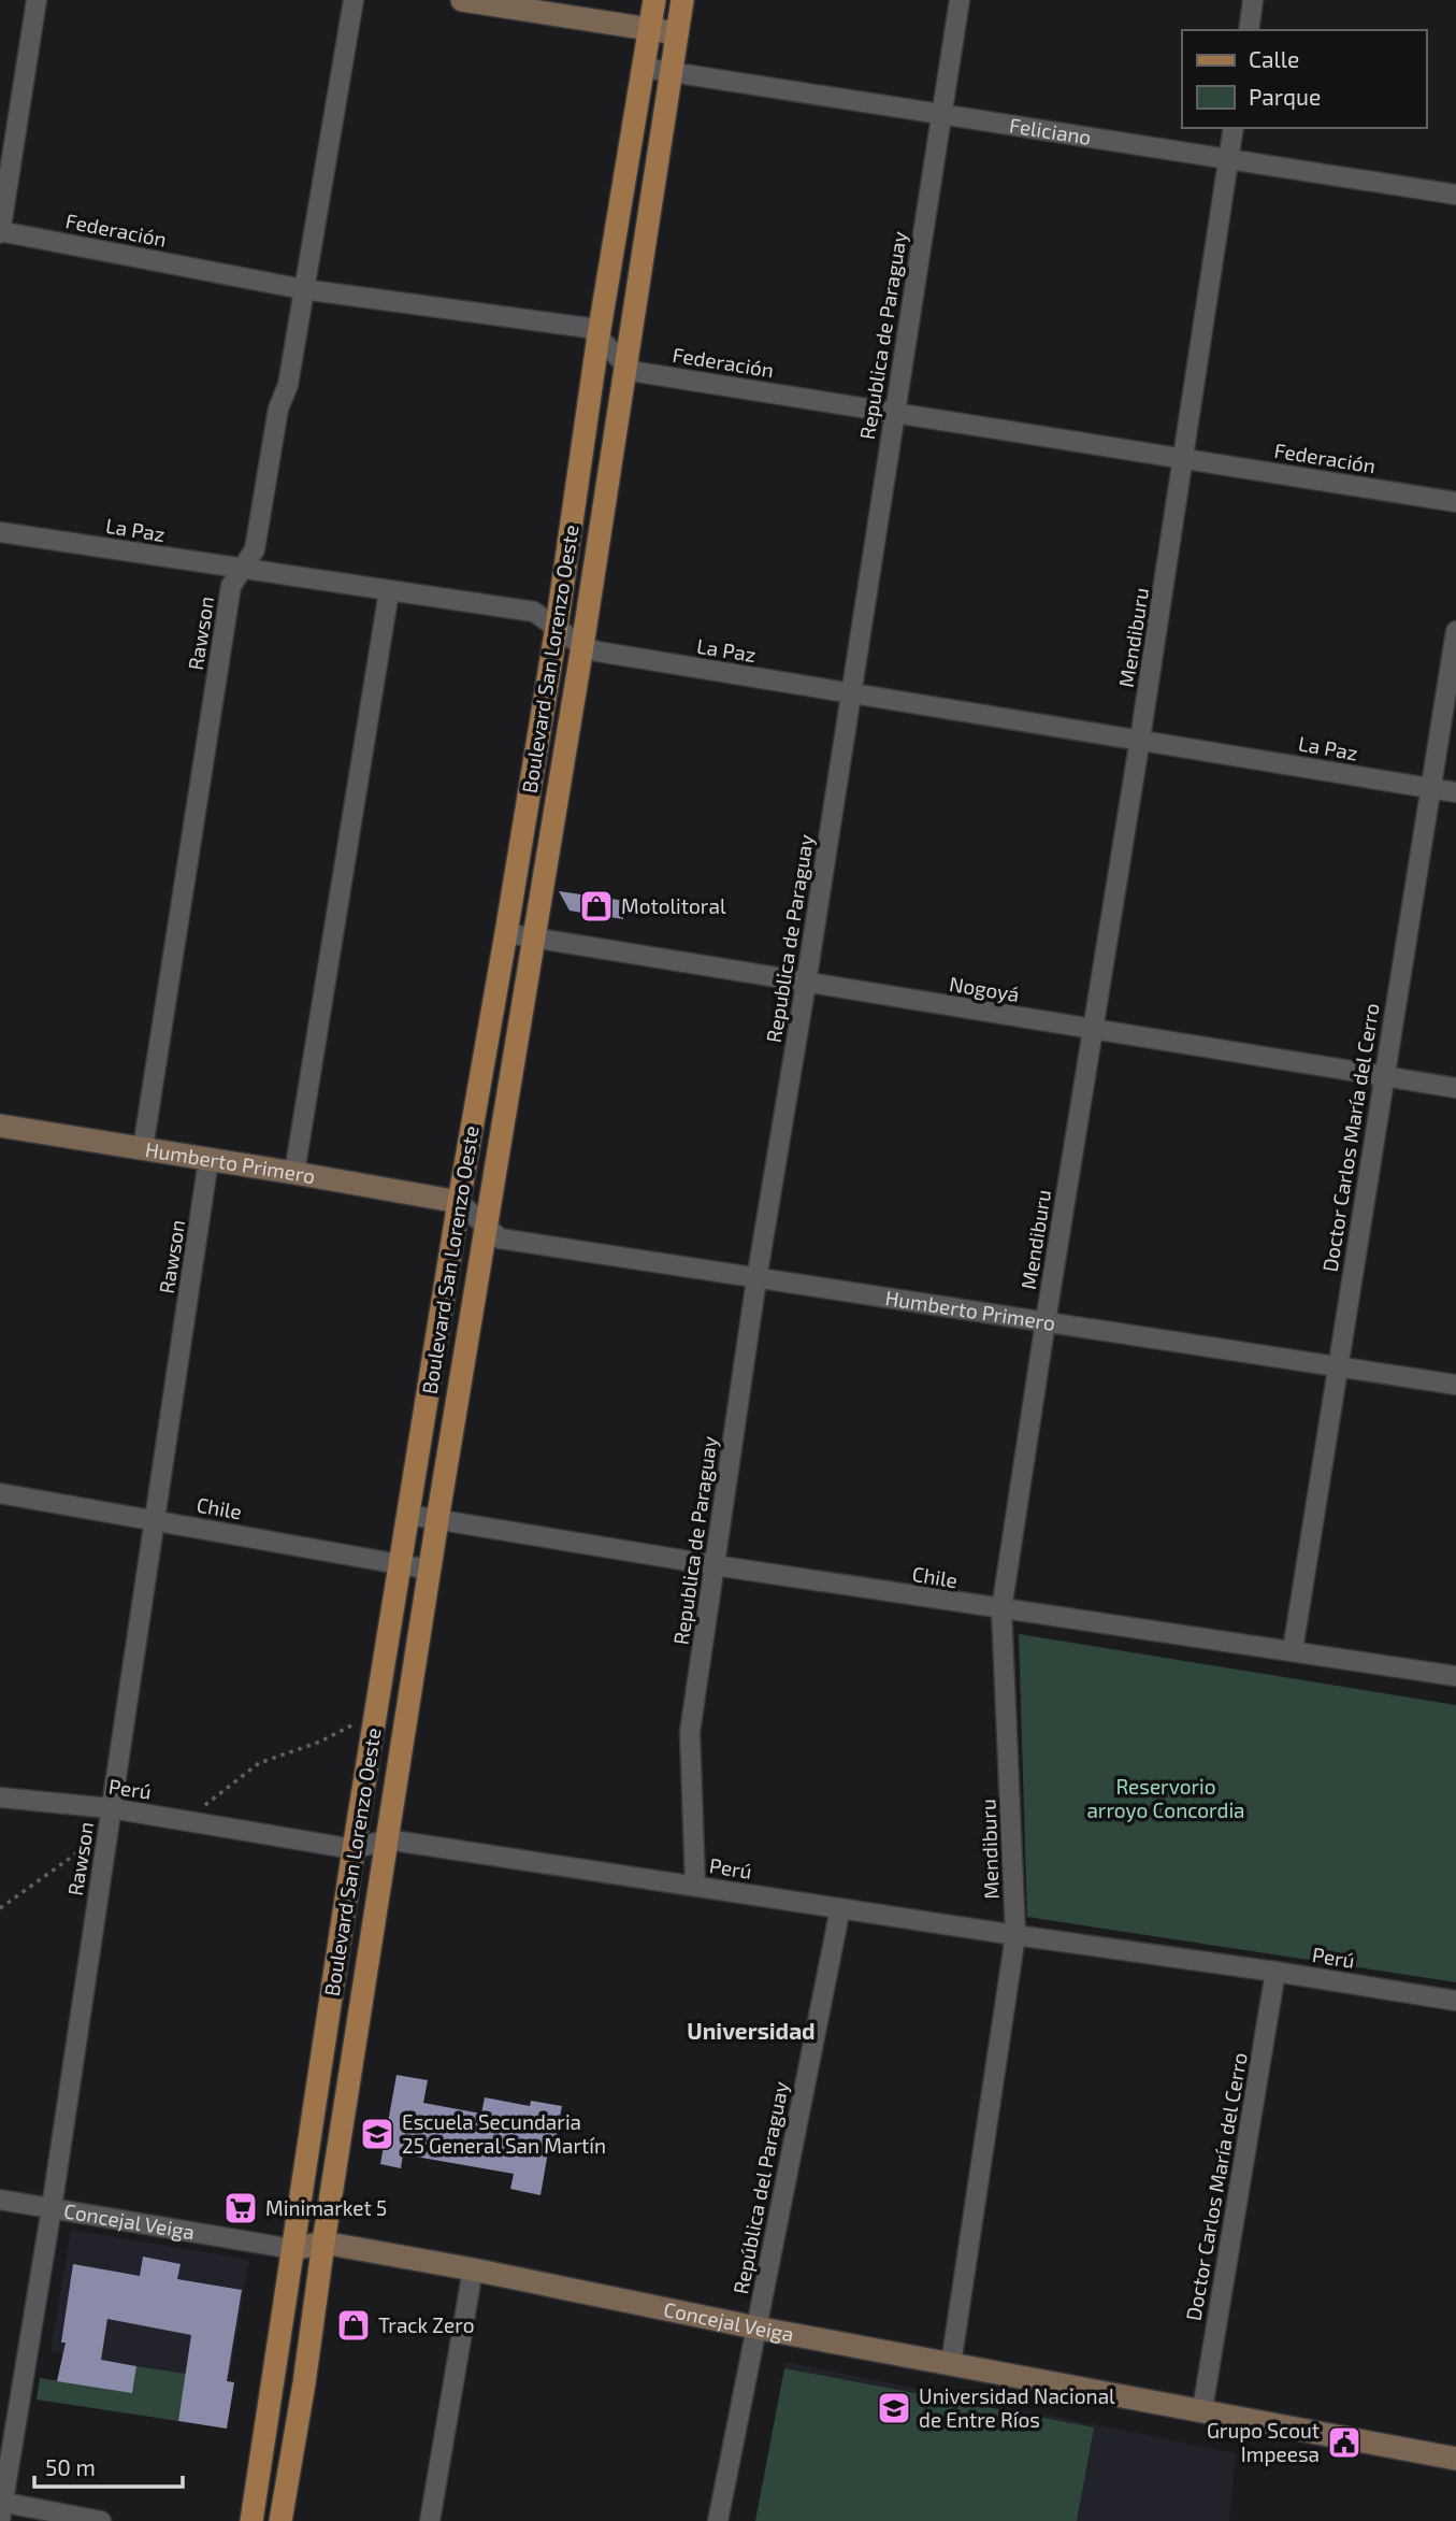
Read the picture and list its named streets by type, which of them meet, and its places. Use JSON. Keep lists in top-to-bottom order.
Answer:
{
  "streets": {
    "main road": ["Boulevard San Lorenzo Oeste"],
    "street": [
      "Feliciano",
      "Federación",
      "Republica de Paraguay",
      "La Paz",
      "Rawson",
      "Mendiburu",
      "Nogoyá",
      "Doctor Carlos María del Cerro",
      "Humberto Primero",
      "Chile",
      "Perú",
      "República del Paraguay",
      "Concejal Veiga"
    ]
  },
  "crossings": [
    ["Feliciano", "Republica de Paraguay"],
    ["Feliciano", "Mendiburu"],
    ["Feliciano", "Boulevard San Lorenzo Oeste"],
    ["Federación", "Republica de Paraguay"],
    ["Federación", "Rawson"],
    ["Federación", "Mendiburu"],
    ["Federación", "Boulevard San Lorenzo Oeste"],
    ["Republica de Paraguay", "La Paz"],
    ["Republica de Paraguay", "Nogoyá"],
    ["Republica de Paraguay", "Humberto Primero"],
    ["Republica de Paraguay", "Chile"],
    ["Republica de Paraguay", "Perú"],
    ["La Paz", "Rawson"],
    ["La Paz", "Mendiburu"],
    ["La Paz", "Boulevard San Lorenzo Oeste"],
    ["La Paz", "Doctor Carlos María del Cerro"],
    ["Rawson", "Humberto Primero"],
    ["Rawson", "Chile"],
    ["Rawson", "Perú"],
    ["Rawson", "Concejal Veiga"],
    ["Mendiburu", "Nogoyá"],
    ["Mendiburu", "Humberto Primero"],
    ["Mendiburu", "Chile"],
    ["Mendiburu", "Perú"],
    ["Mendiburu", "Concejal Veiga"],
    ["Boulevard San Lorenzo Oeste", "Nogoyá"],
    ["Boulevard San Lorenzo Oeste", "Humberto Primero"],
    ["Boulevard San Lorenzo Oeste", "Chile"],
    ["Boulevard San Lorenzo Oeste", "Perú"],
    ["Boulevard San Lorenzo Oeste", "Concejal Veiga"],
    ["Nogoyá", "Doctor Carlos María del Cerro"],
    ["Doctor Carlos María del Cerro", "Humberto Primero"],
    ["Doctor Carlos María del Cerro", "Chile"],
    ["Doctor Carlos María del Cerro", "Perú"],
    ["Doctor Carlos María del Cerro", "Concejal Veiga"],
    ["Perú", "República del Paraguay"],
    ["República del Paraguay", "Concejal Veiga"]
  ],
  "districts": ["Universidad"],
  "parks": ["Reservorio arroyo Concordia"],
  "places": {
    "shop": ["Motolitoral", "Track Zero"],
    "school or university": ["Escuela Secundaria 25 General San Martín", "Universidad Nacional de Entre Ríos"],
    "supermarket": ["Minimarket 5"],
    "public building": ["Grupo Scout Impeesa"]
  },
  "legend": ["Calle", "Parque"],
  "scale_bar": "50 m"
}
